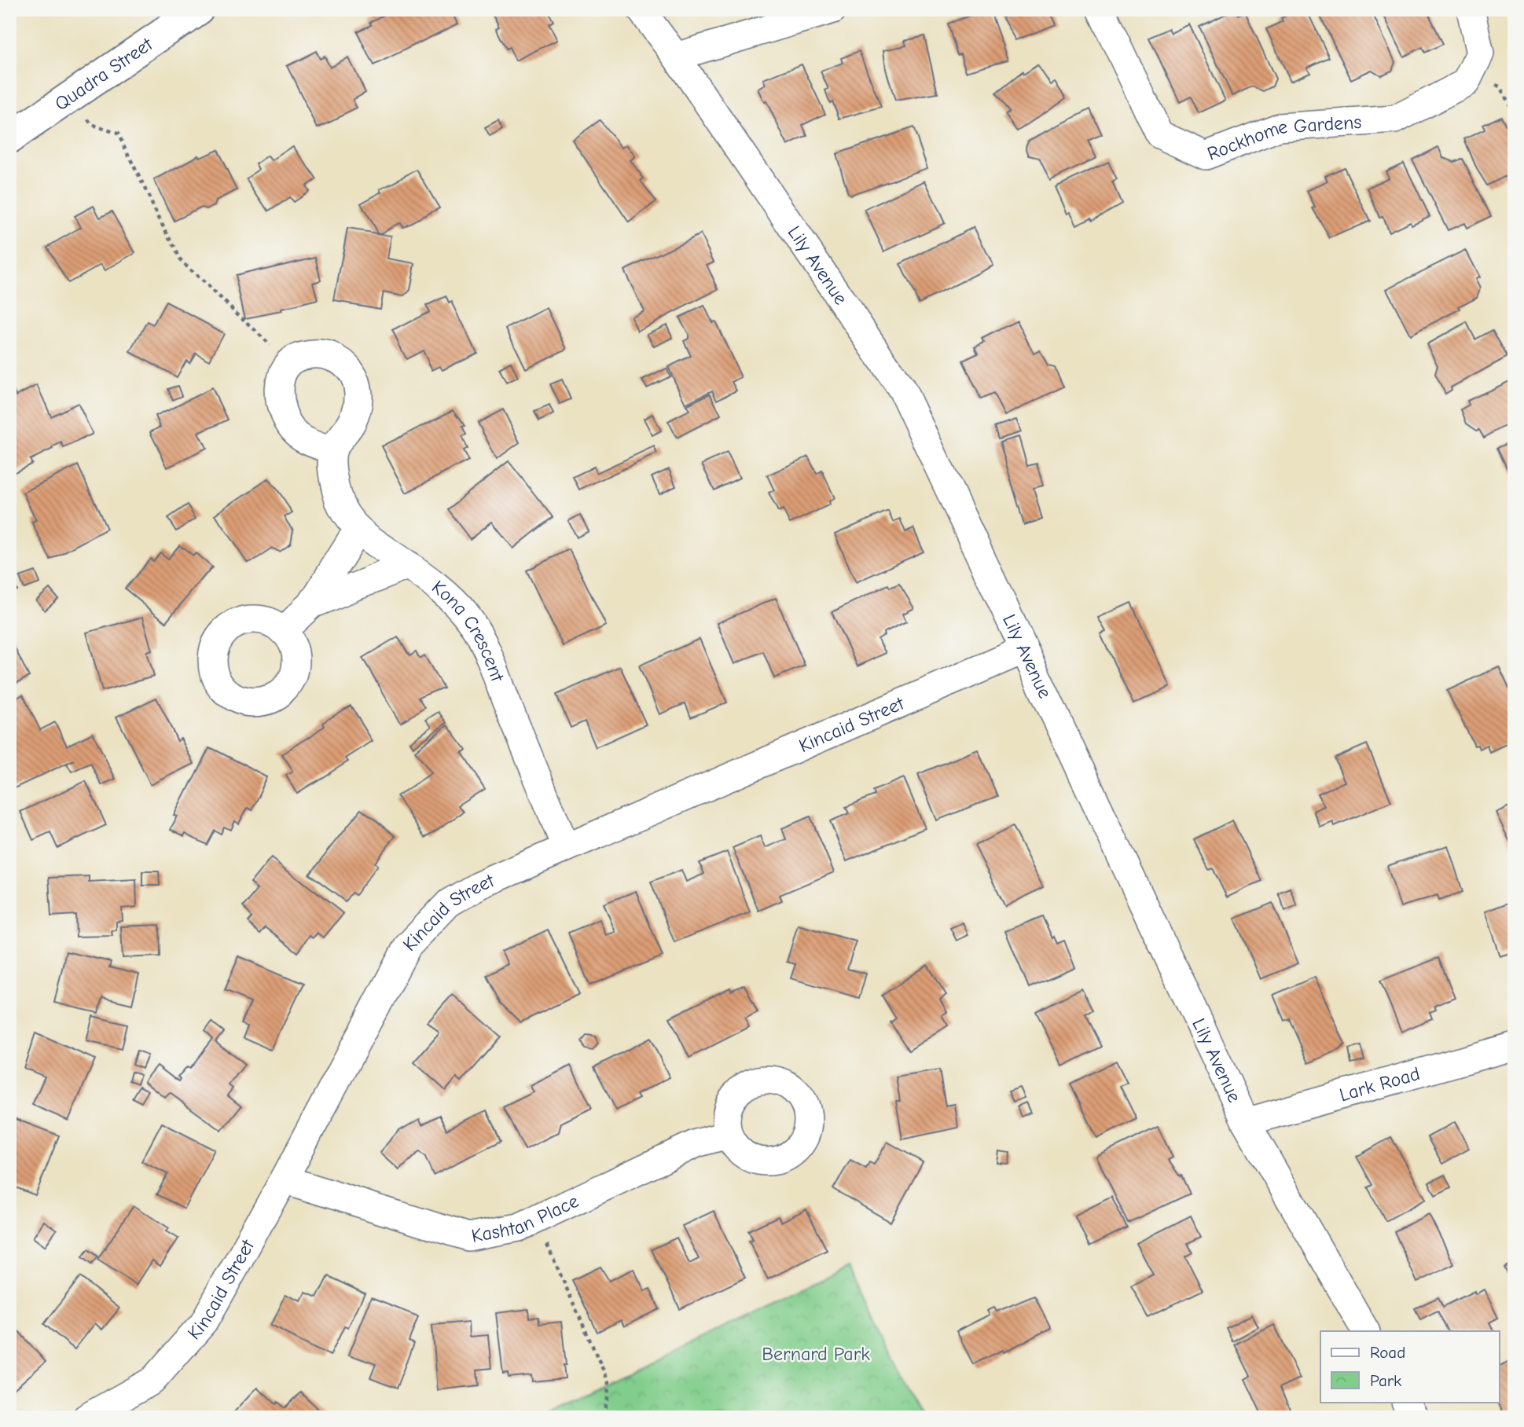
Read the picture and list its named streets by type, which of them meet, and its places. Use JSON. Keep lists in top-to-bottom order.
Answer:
{
  "streets": {
    "main road": ["Quadra Street"],
    "street": [
      "Rockhome Gardens",
      "Lily Avenue",
      "Kona Crescent",
      "Kincaid Street",
      "Lark Road",
      "Kashtan Place"
    ]
  },
  "crossings": [
    ["Lily Avenue", "Kincaid Street"],
    ["Lily Avenue", "Lark Road"],
    ["Kona Crescent", "Kincaid Street"],
    ["Kincaid Street", "Kashtan Place"]
  ],
  "parks": ["Bernard Park"],
  "legend": ["Road", "Park"]
}
